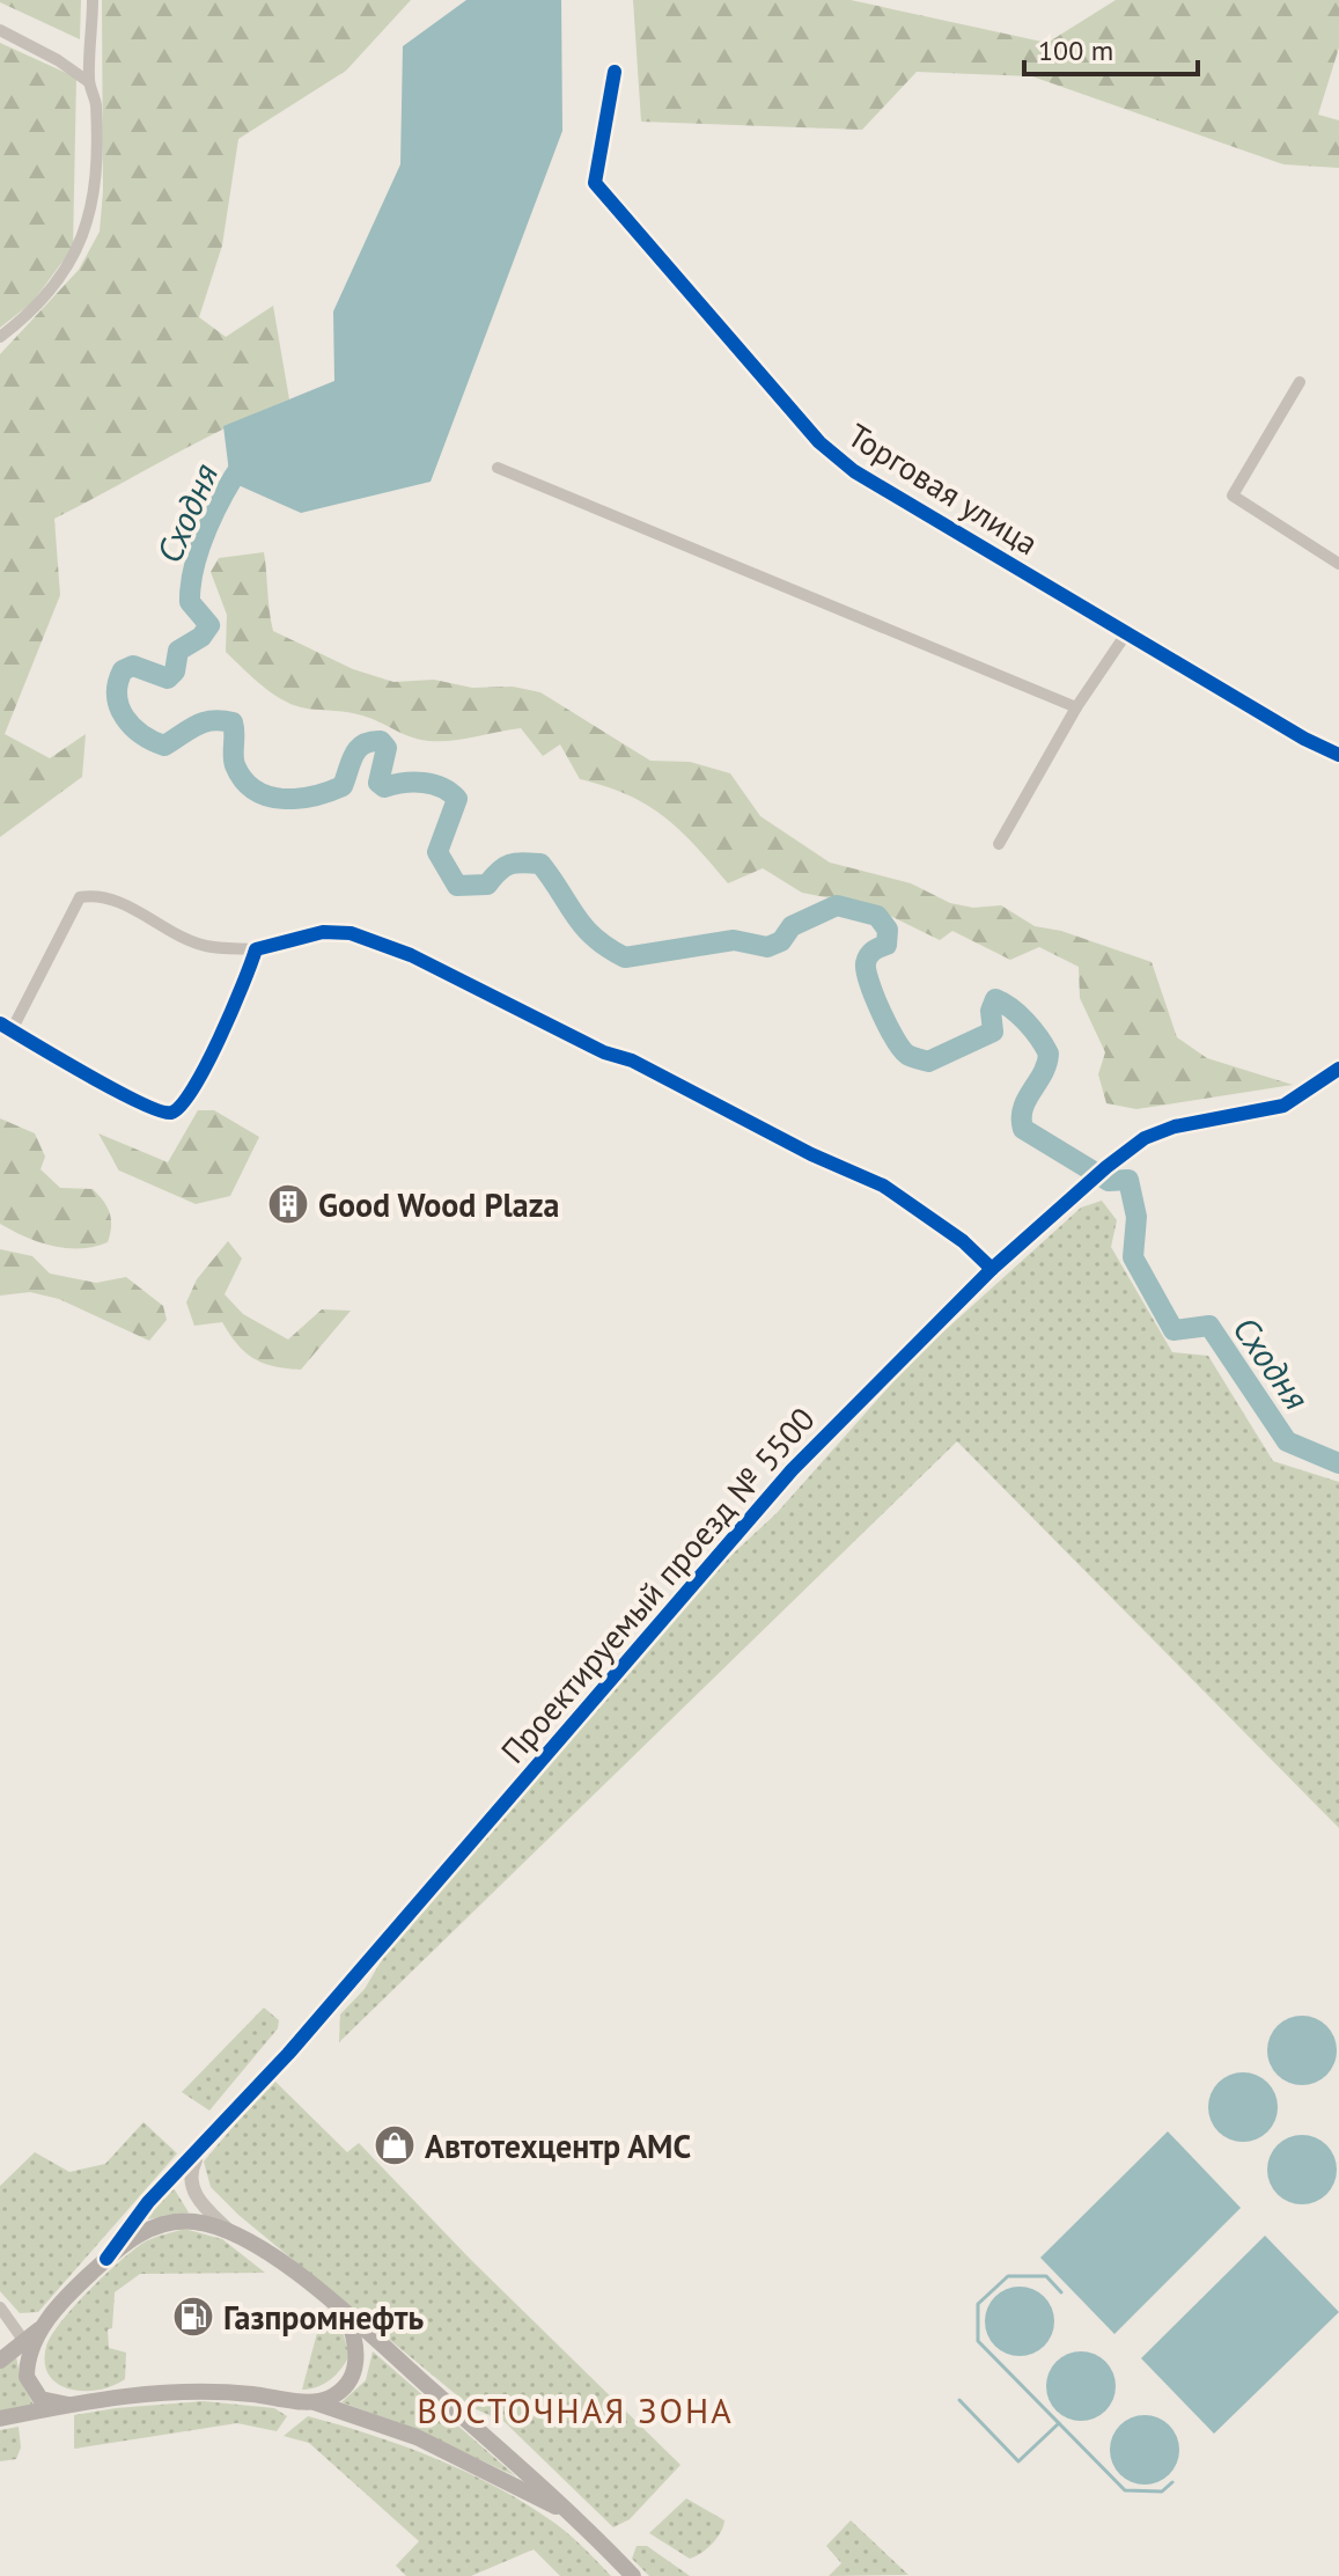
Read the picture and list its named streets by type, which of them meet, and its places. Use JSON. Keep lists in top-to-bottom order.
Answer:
{
  "streets": {
    "street": ["Торговая улица", "Проектируемый проезд № 5500"]
  },
  "districts": ["ВОСТОЧНАЯ ЗОНА"],
  "water": ["Сходня"],
  "places": {
    "building": ["Good Wood Plaza"],
    "shop": ["Автотехцентр АМС"],
    "fuel station": ["Газпромнефть"]
  },
  "scale_bar": "100 m"
}
